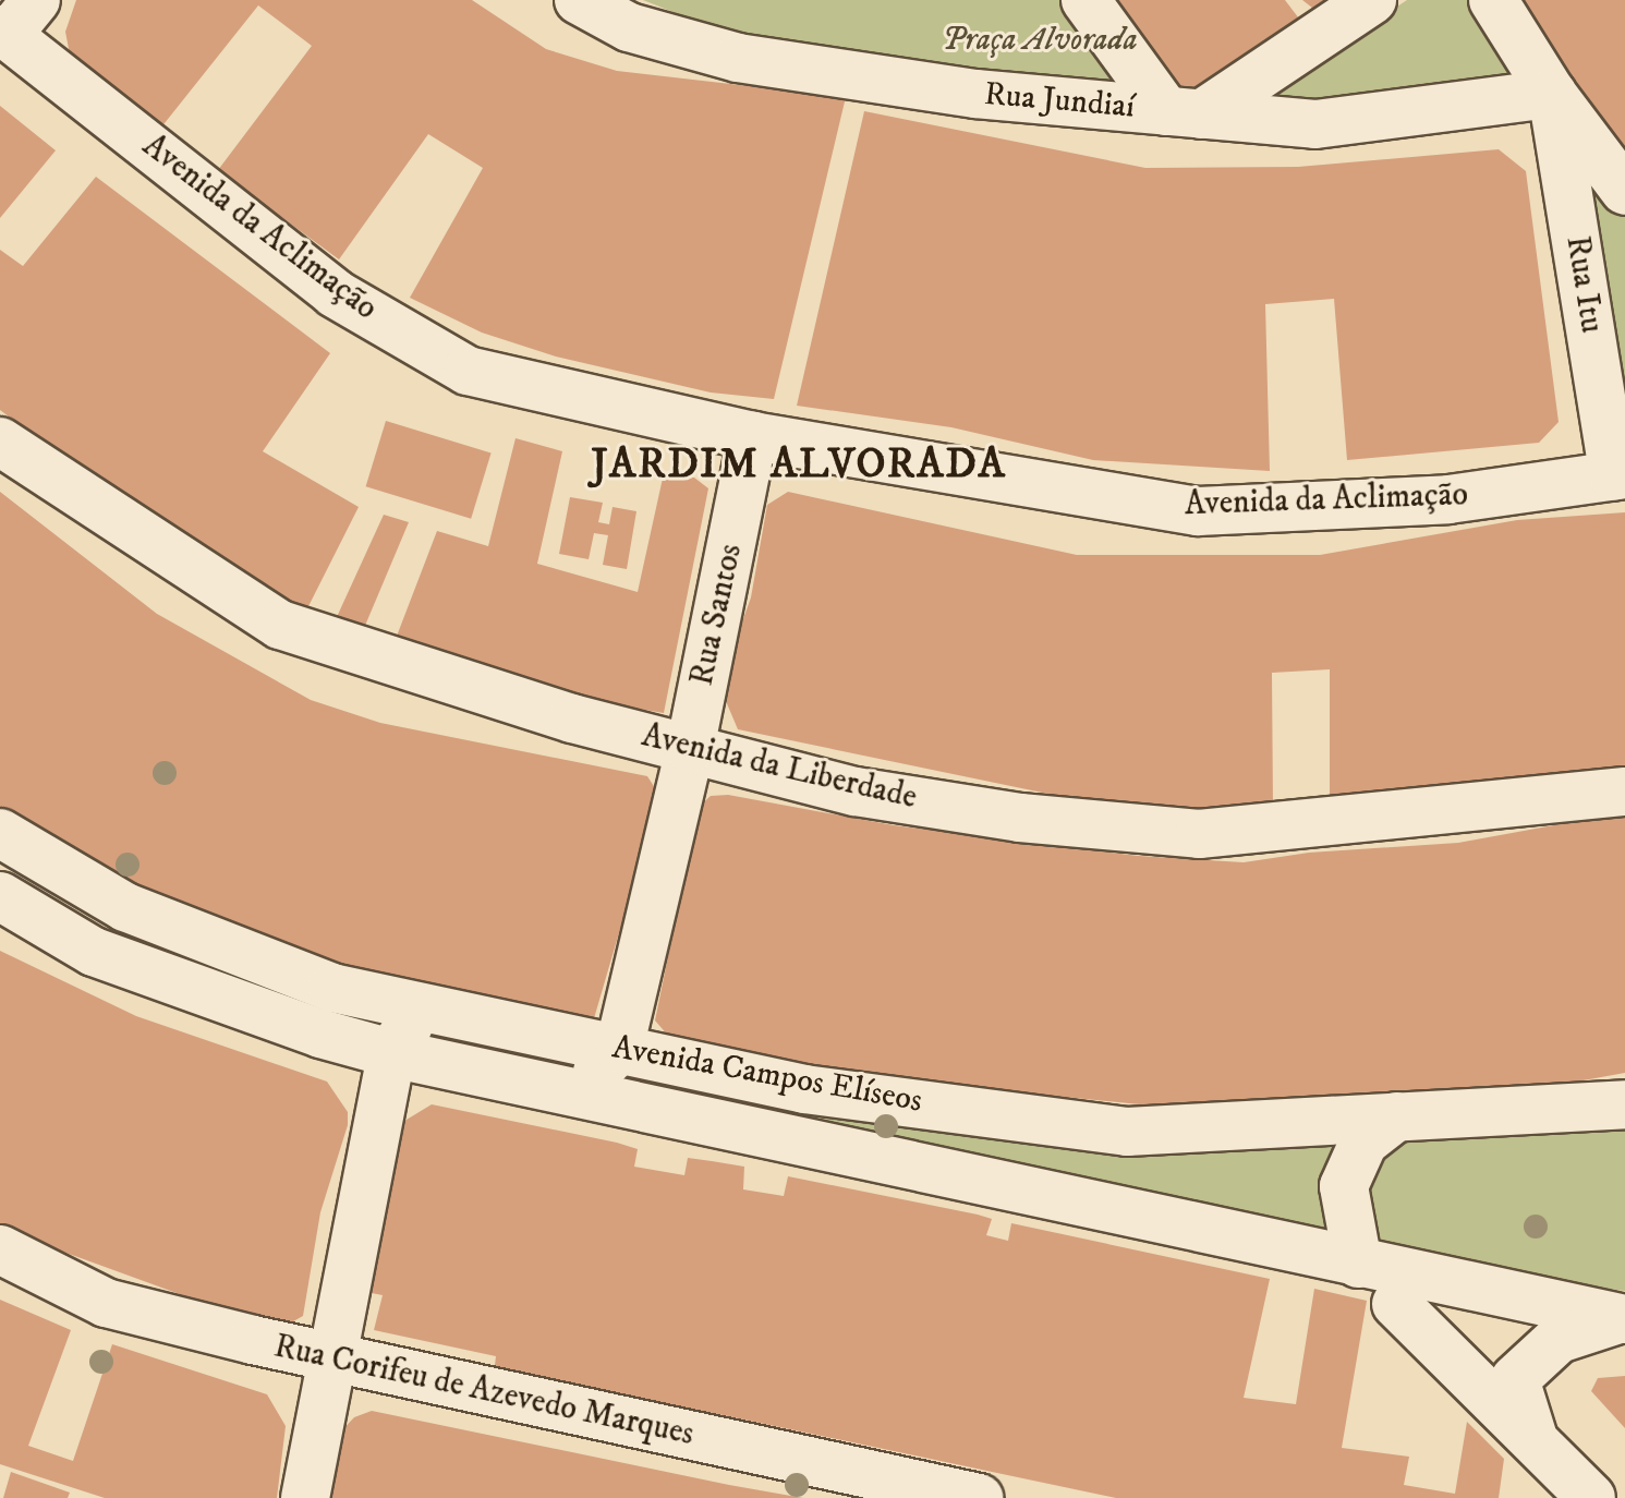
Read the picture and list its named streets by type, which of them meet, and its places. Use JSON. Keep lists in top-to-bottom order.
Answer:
{
  "streets": {
    "street": [
      "Rua Jundiaí",
      "Avenida da Aclimação",
      "Rua Itu",
      "Rua Santos",
      "Avenida da Liberdade",
      "Avenida Campos Elíseos",
      "Rua Corifeu de Azevedo Marques"
    ]
  },
  "crossings": [
    ["Rua Jundiaí", "Rua Itu"],
    ["Avenida da Aclimação", "Rua Itu"],
    ["Avenida da Aclimação", "Rua Santos"],
    ["Rua Santos", "Avenida da Liberdade"],
    ["Rua Santos", "Avenida Campos Elíseos"]
  ],
  "districts": ["JARDIM ALVORADA"],
  "parks": ["Praça Alvorada"]
}
